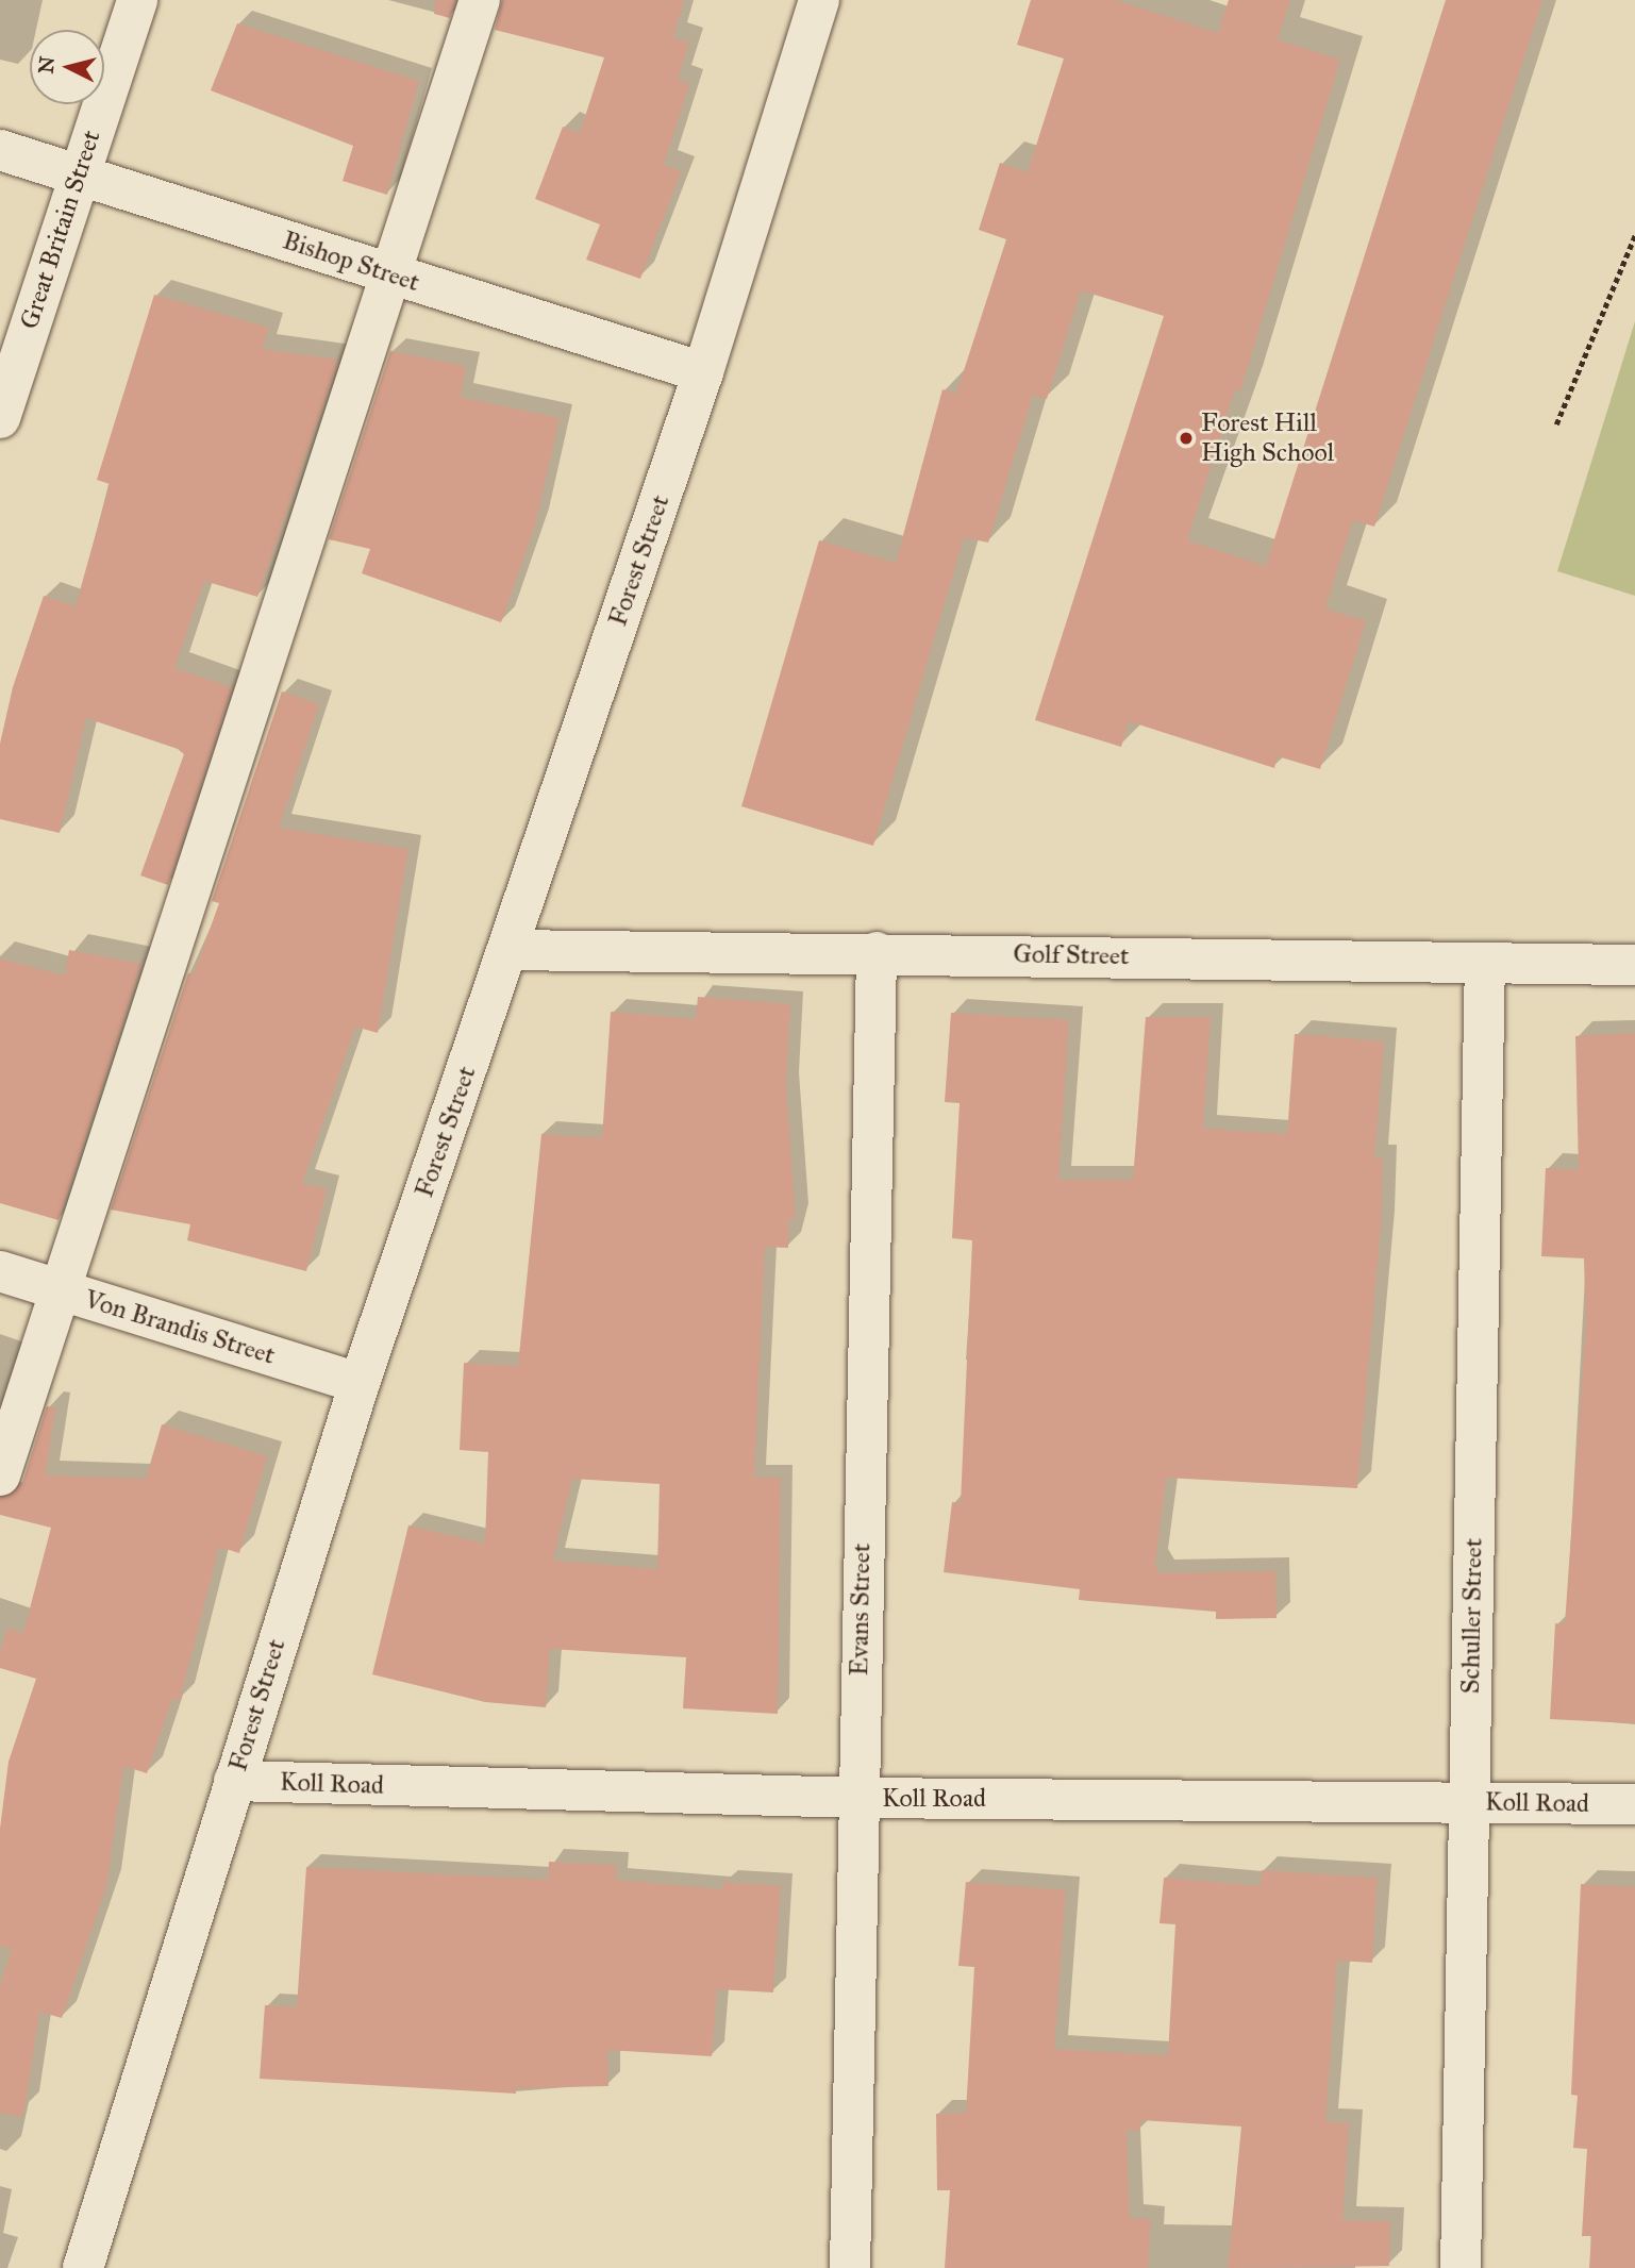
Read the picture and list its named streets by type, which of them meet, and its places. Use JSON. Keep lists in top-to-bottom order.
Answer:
{
  "streets": {
    "street": [
      "Great Britain Street",
      "Bishop Street",
      "Forest Street",
      "Golf Street",
      "Von Brandis Street",
      "Evans Street",
      "Schuller Street",
      "Koll Road"
    ]
  },
  "crossings": [
    ["Great Britain Street", "Bishop Street"],
    ["Bishop Street", "Forest Street"],
    ["Forest Street", "Golf Street"],
    ["Forest Street", "Von Brandis Street"],
    ["Forest Street", "Koll Road"],
    ["Golf Street", "Evans Street"],
    ["Golf Street", "Schuller Street"],
    ["Evans Street", "Koll Road"],
    ["Schuller Street", "Koll Road"]
  ],
  "places": ["Forest Hill High School"],
  "north": "left"
}
